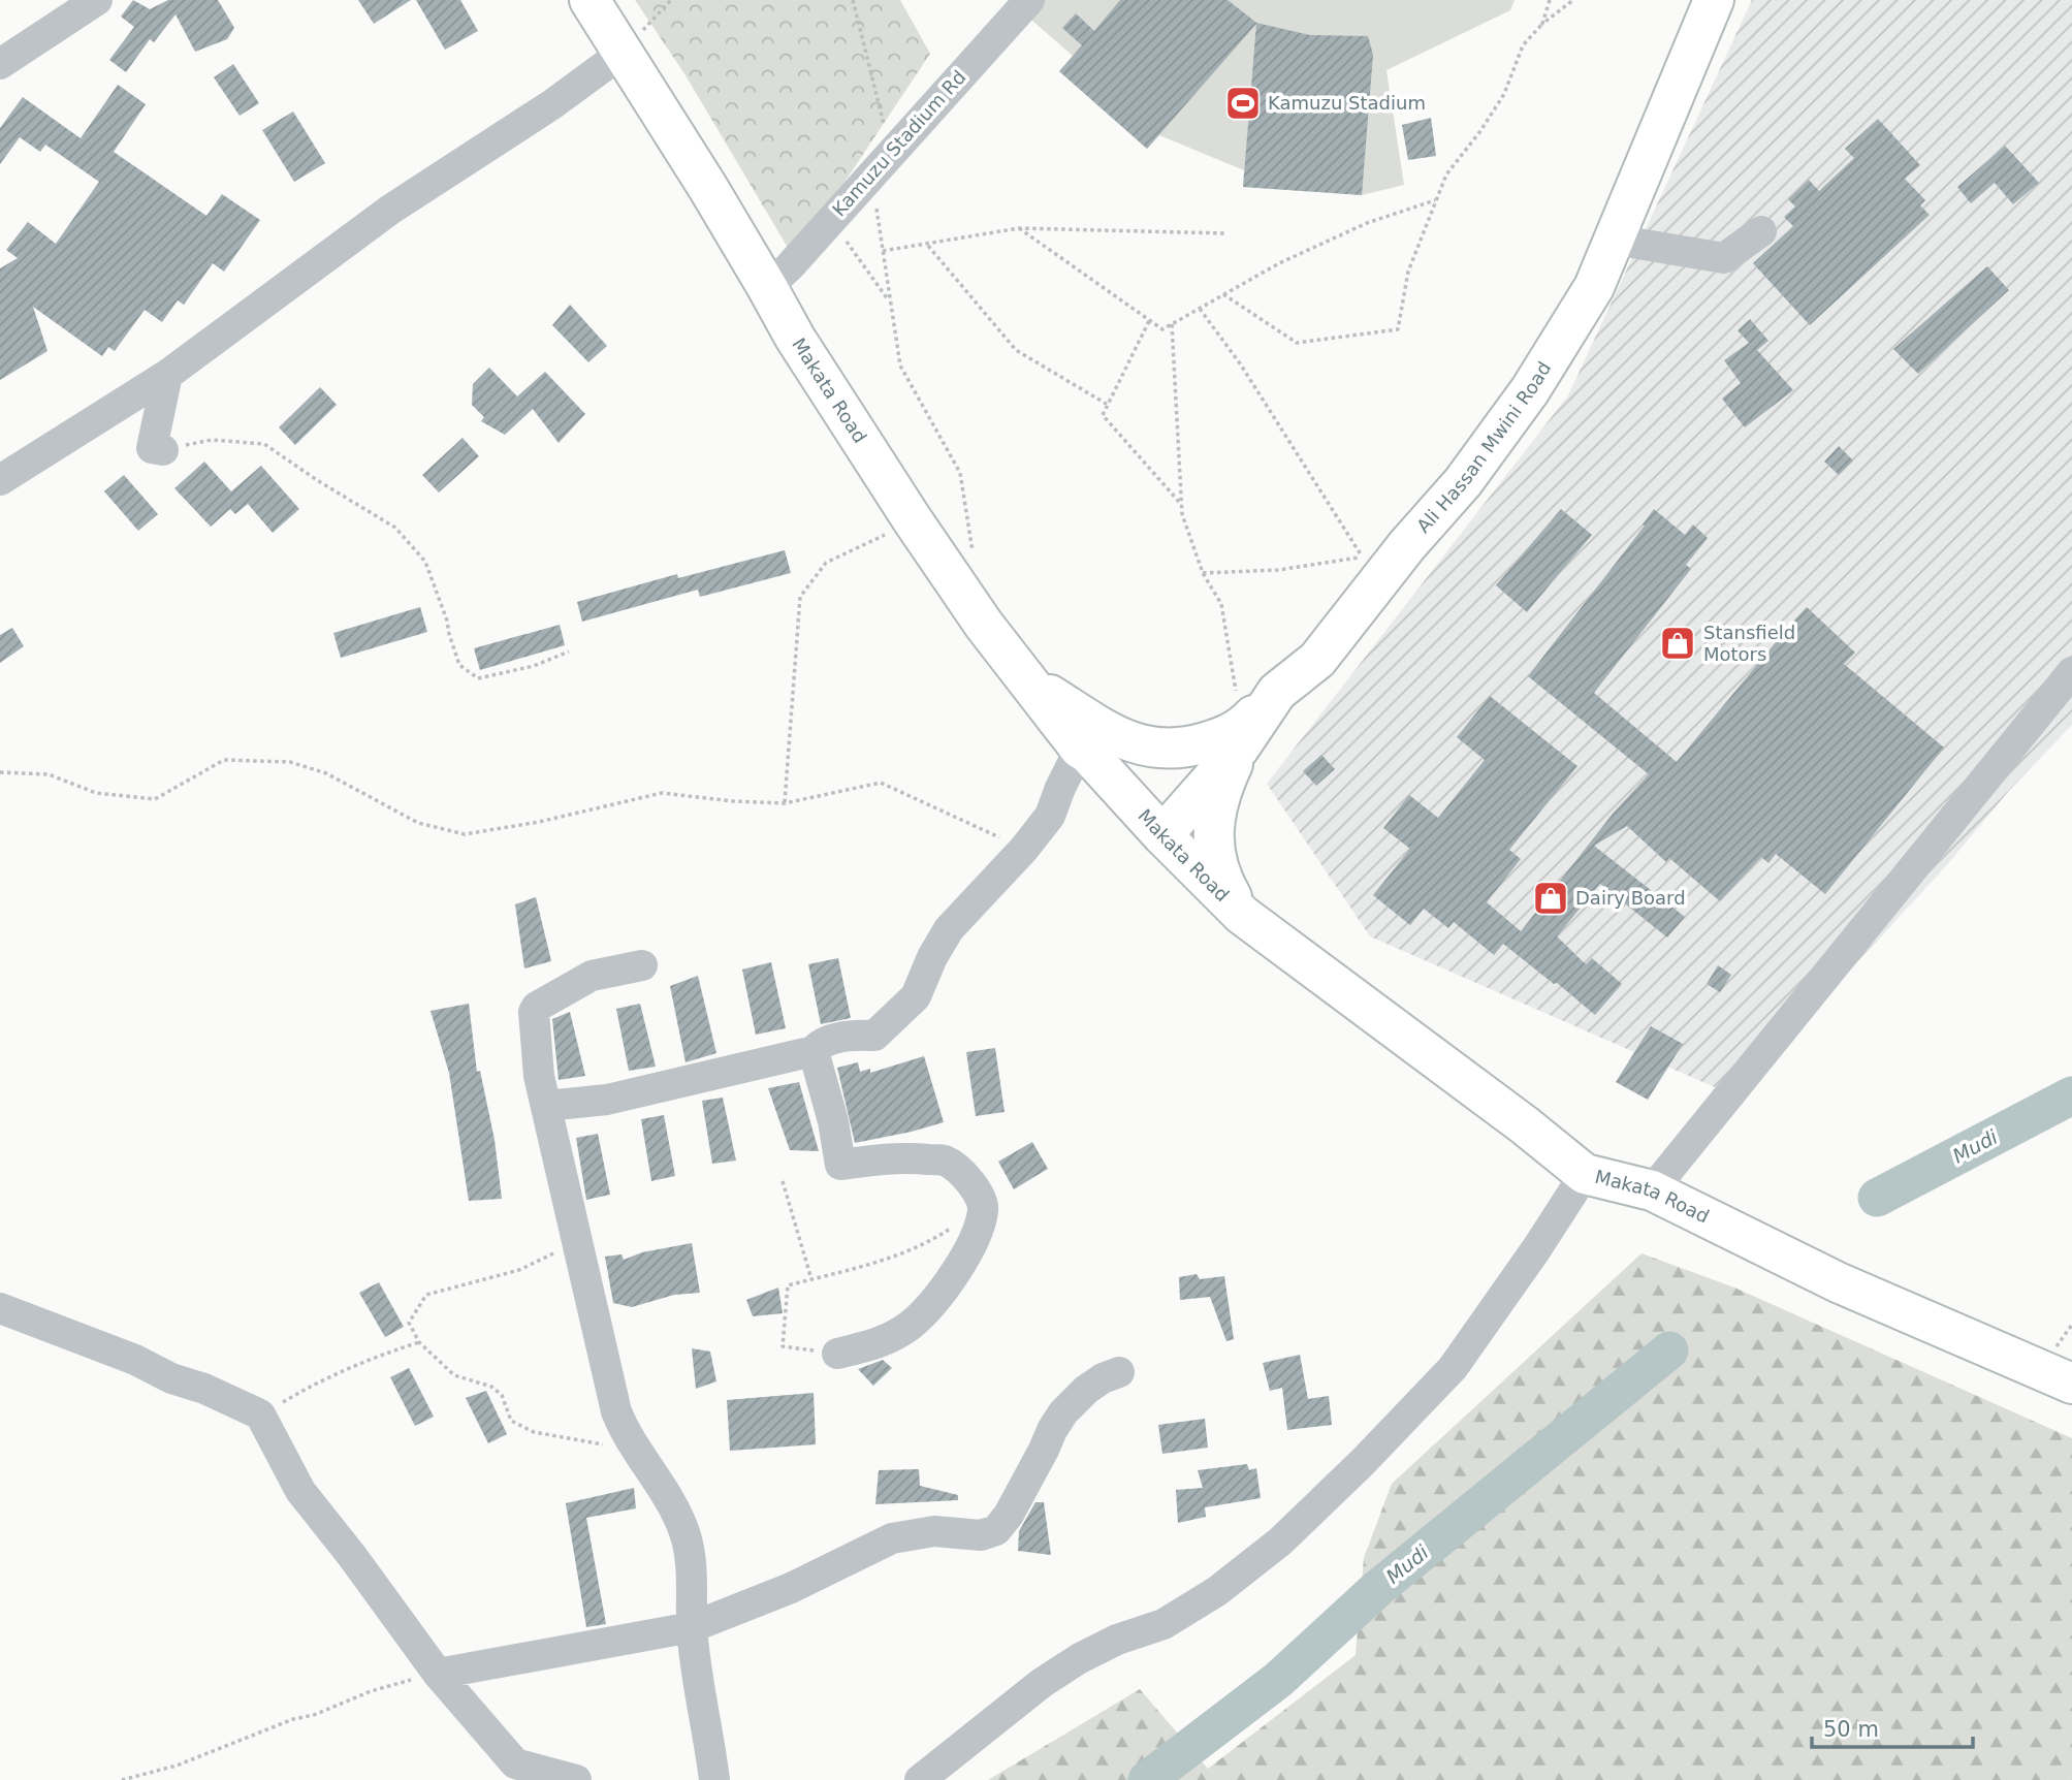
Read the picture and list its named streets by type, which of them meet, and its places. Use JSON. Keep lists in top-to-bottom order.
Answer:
{
  "streets": {
    "main road": ["Makata Road", "Ali Hassan Mwini Road"],
    "street": ["Kamuzu Stadium Rd"]
  },
  "crossings": [
    ["Kamuzu Stadium Rd", "Makata Road"],
    ["Makata Road", "Ali Hassan Mwini Road"]
  ],
  "water": ["Mudi"],
  "places": {
    "sports": ["Kamuzu Stadium"],
    "shop": ["Stansfield Motors", "Dairy Board"]
  },
  "scale_bar": "50 m"
}
